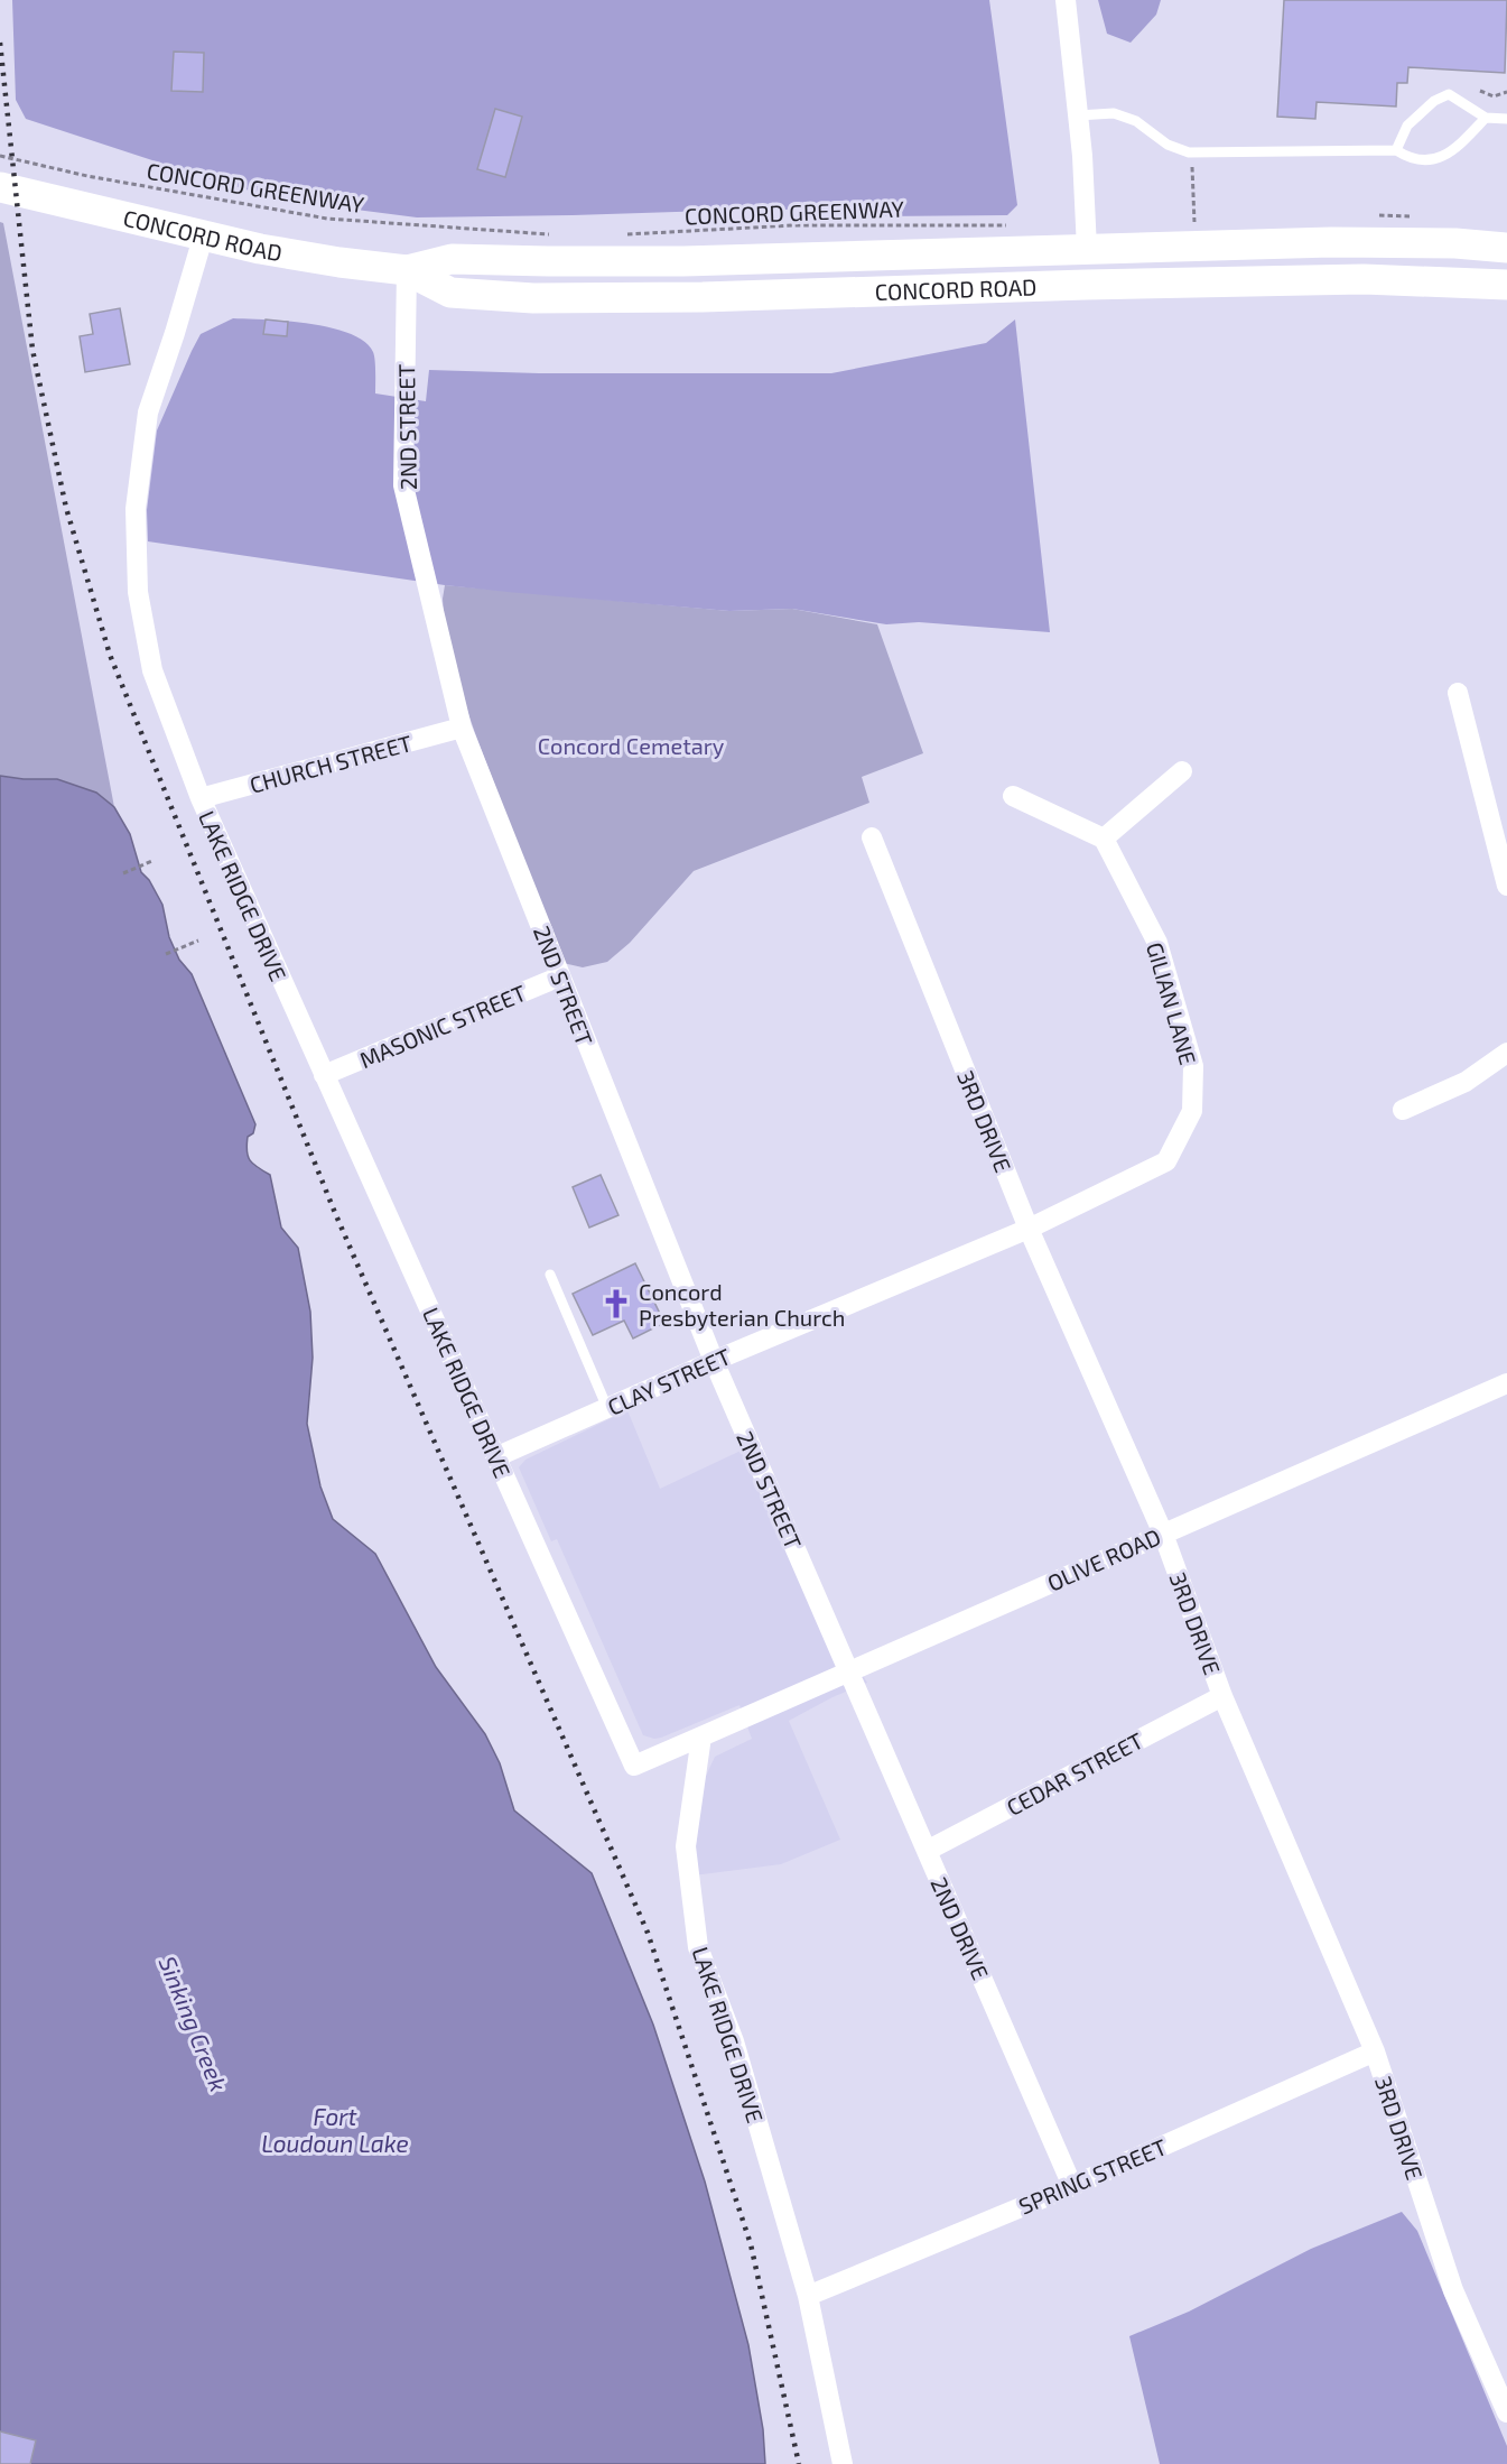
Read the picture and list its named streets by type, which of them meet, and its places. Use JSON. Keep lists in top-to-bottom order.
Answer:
{
  "streets": {
    "main road": ["CONCORD ROAD"],
    "street": [
      "2ND STREET",
      "CHURCH STREET",
      "LAKE RIDGE DRIVE",
      "GILIAN LANE",
      "MASONIC STREET",
      "3RD DRIVE",
      "CLAY STREET",
      "OLIVE ROAD",
      "CEDAR STREET",
      "2ND DRIVE",
      "SPRING STREET"
    ],
    "path": ["CONCORD GREENWAY"]
  },
  "crossings": [
    ["CONCORD ROAD", "2ND STREET"],
    ["CONCORD ROAD", "LAKE RIDGE DRIVE"],
    ["2ND STREET", "CHURCH STREET"],
    ["2ND STREET", "MASONIC STREET"],
    ["2ND STREET", "CLAY STREET"],
    ["2ND STREET", "OLIVE ROAD"],
    ["2ND STREET", "2ND DRIVE"],
    ["CHURCH STREET", "LAKE RIDGE DRIVE"],
    ["LAKE RIDGE DRIVE", "MASONIC STREET"],
    ["LAKE RIDGE DRIVE", "CLAY STREET"],
    ["LAKE RIDGE DRIVE", "OLIVE ROAD"],
    ["LAKE RIDGE DRIVE", "SPRING STREET"],
    ["GILIAN LANE", "3RD DRIVE"],
    ["GILIAN LANE", "CLAY STREET"],
    ["3RD DRIVE", "CLAY STREET"],
    ["3RD DRIVE", "OLIVE ROAD"],
    ["3RD DRIVE", "CEDAR STREET"],
    ["3RD DRIVE", "SPRING STREET"],
    ["OLIVE ROAD", "2ND DRIVE"],
    ["CEDAR STREET", "2ND DRIVE"],
    ["2ND DRIVE", "SPRING STREET"]
  ],
  "water": ["Sinking Creek", "Fort Loudoun Lake"],
  "parks": ["Concord Cemetary"],
  "places": {
    "church": ["Concord Presbyterian Church"]
  }
}
